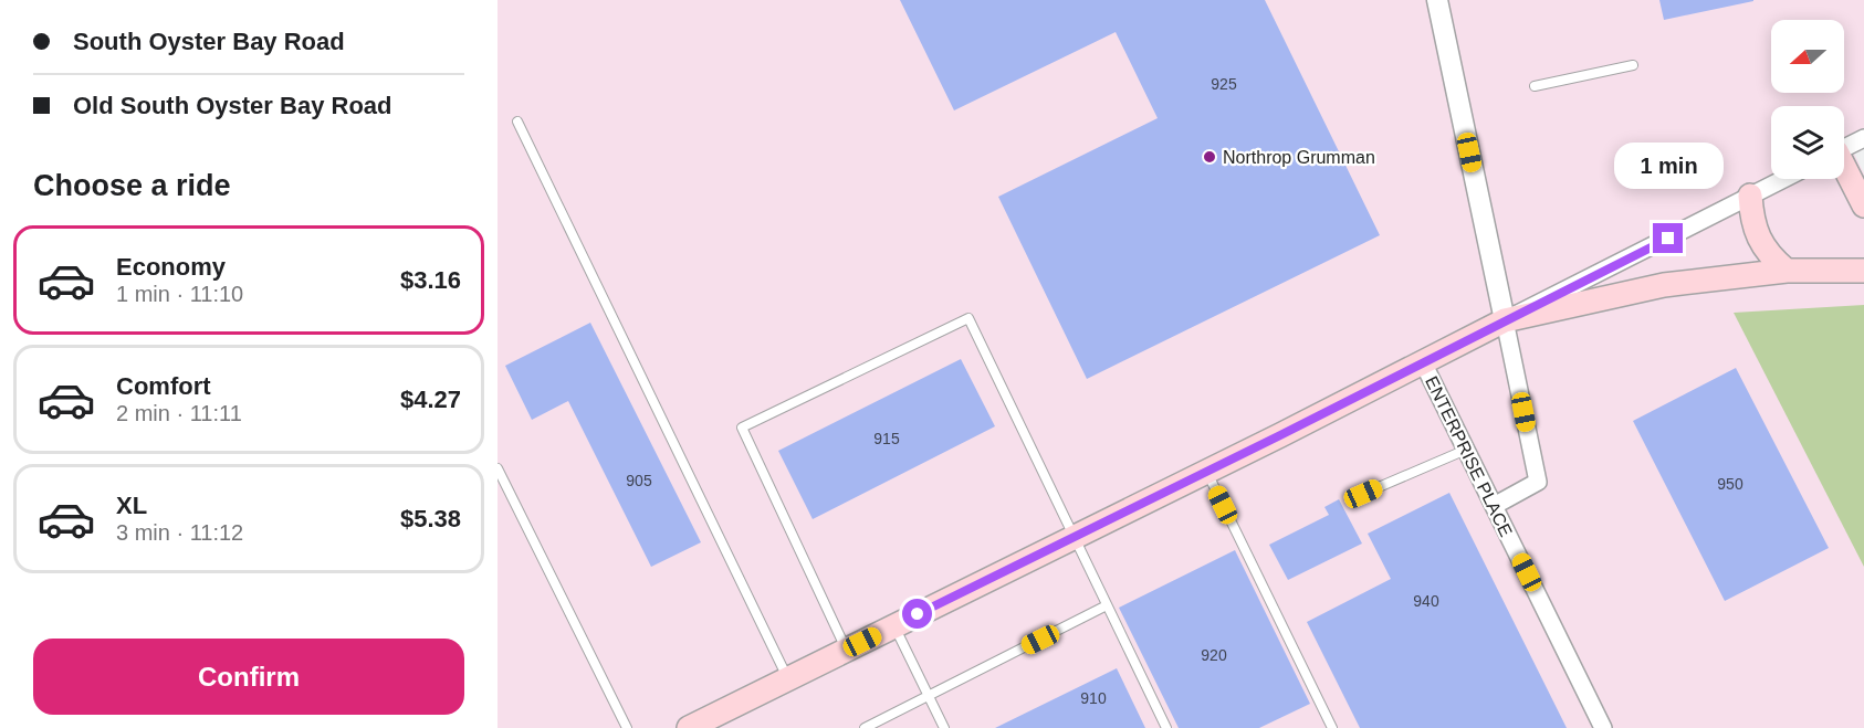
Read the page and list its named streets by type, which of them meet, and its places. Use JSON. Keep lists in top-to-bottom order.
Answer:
{
  "streets": {
    "street": ["ENTERPRISE PLACE"]
  },
  "places": ["Northrop Grumman"],
  "house_numbers": [
    "925",
    "915",
    "905",
    "950",
    "940",
    "920",
    "910"
  ],
  "north": "left",
  "page": {
    "banner": ["South Oyster Bay Road", "Old South Oyster Bay Road"],
    "bubble": "1 min",
    "heading": "Choose a ride",
    "list": [
      {
        "name": "Economy",
        "note": "1 min · 11:10",
        "value": "$3.16"
      },
      {
        "name": "Comfort",
        "note": "2 min · 11:11",
        "value": "$4.27"
      },
      {
        "name": "XL",
        "note": "3 min · 11:12",
        "value": "$5.38"
      }
    ],
    "buttons": "Confirm"
  }
}
